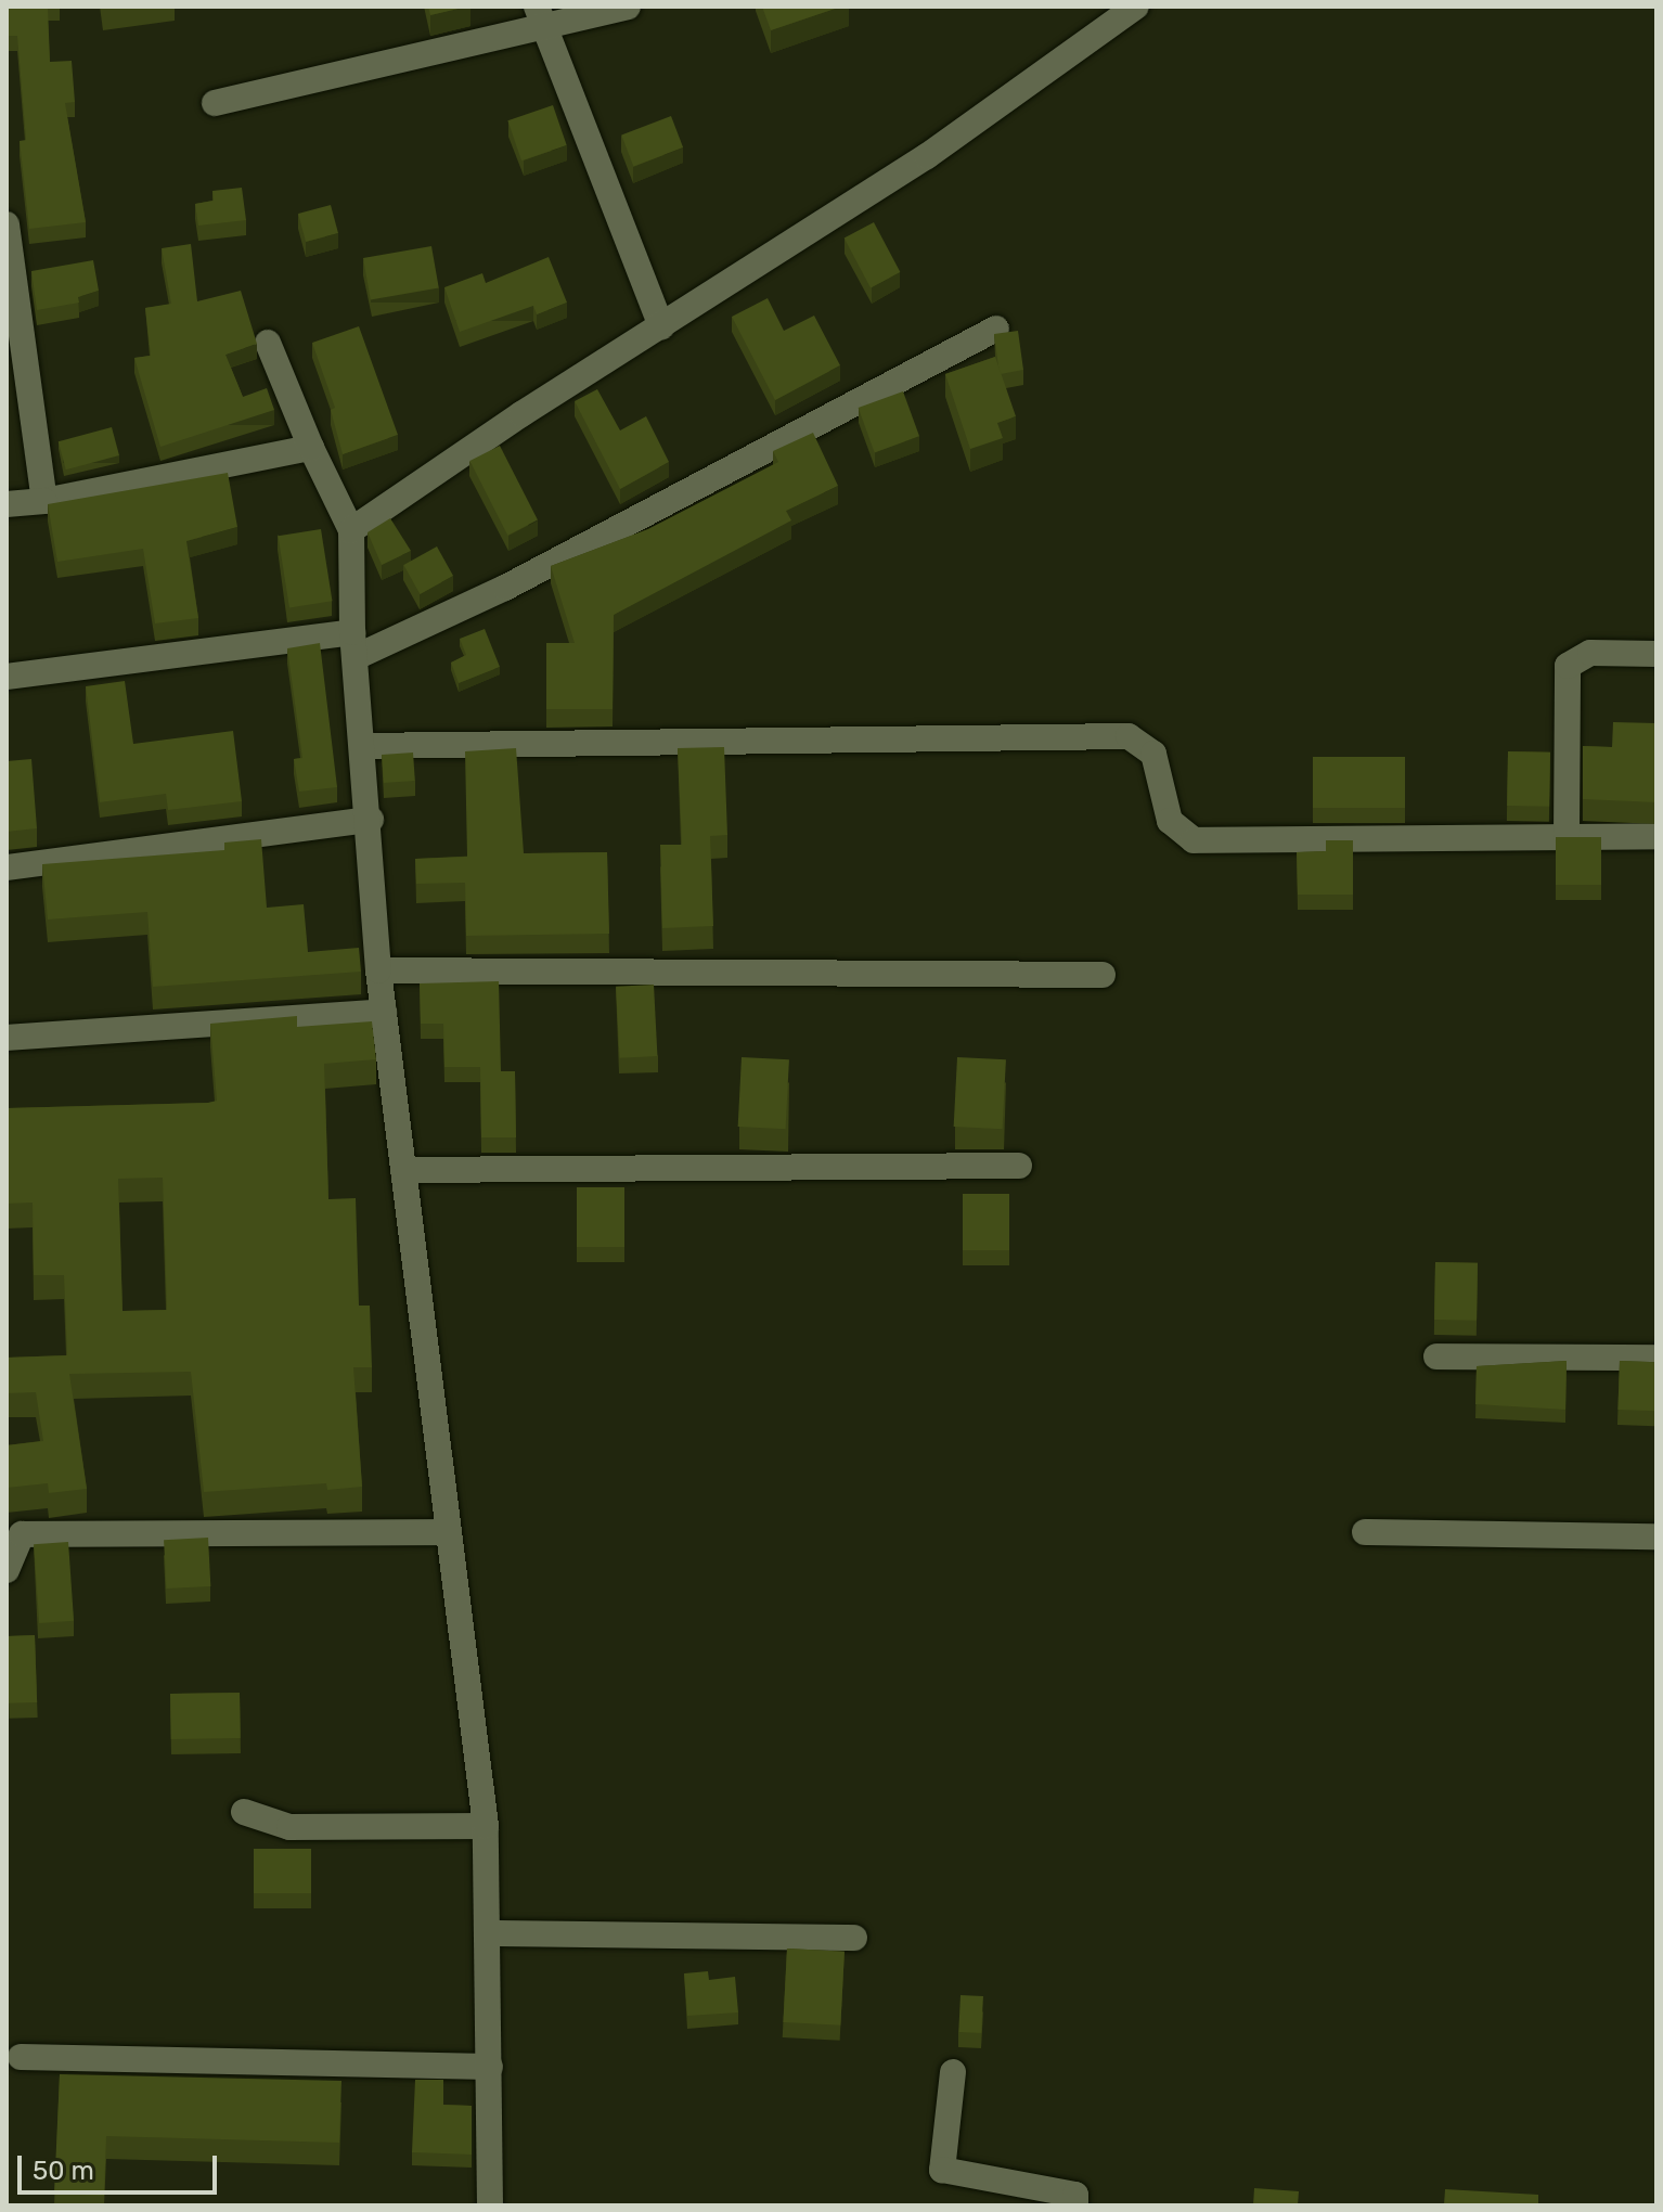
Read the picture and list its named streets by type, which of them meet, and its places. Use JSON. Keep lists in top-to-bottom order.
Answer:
{
  "scale_bar": "50 m"
}
